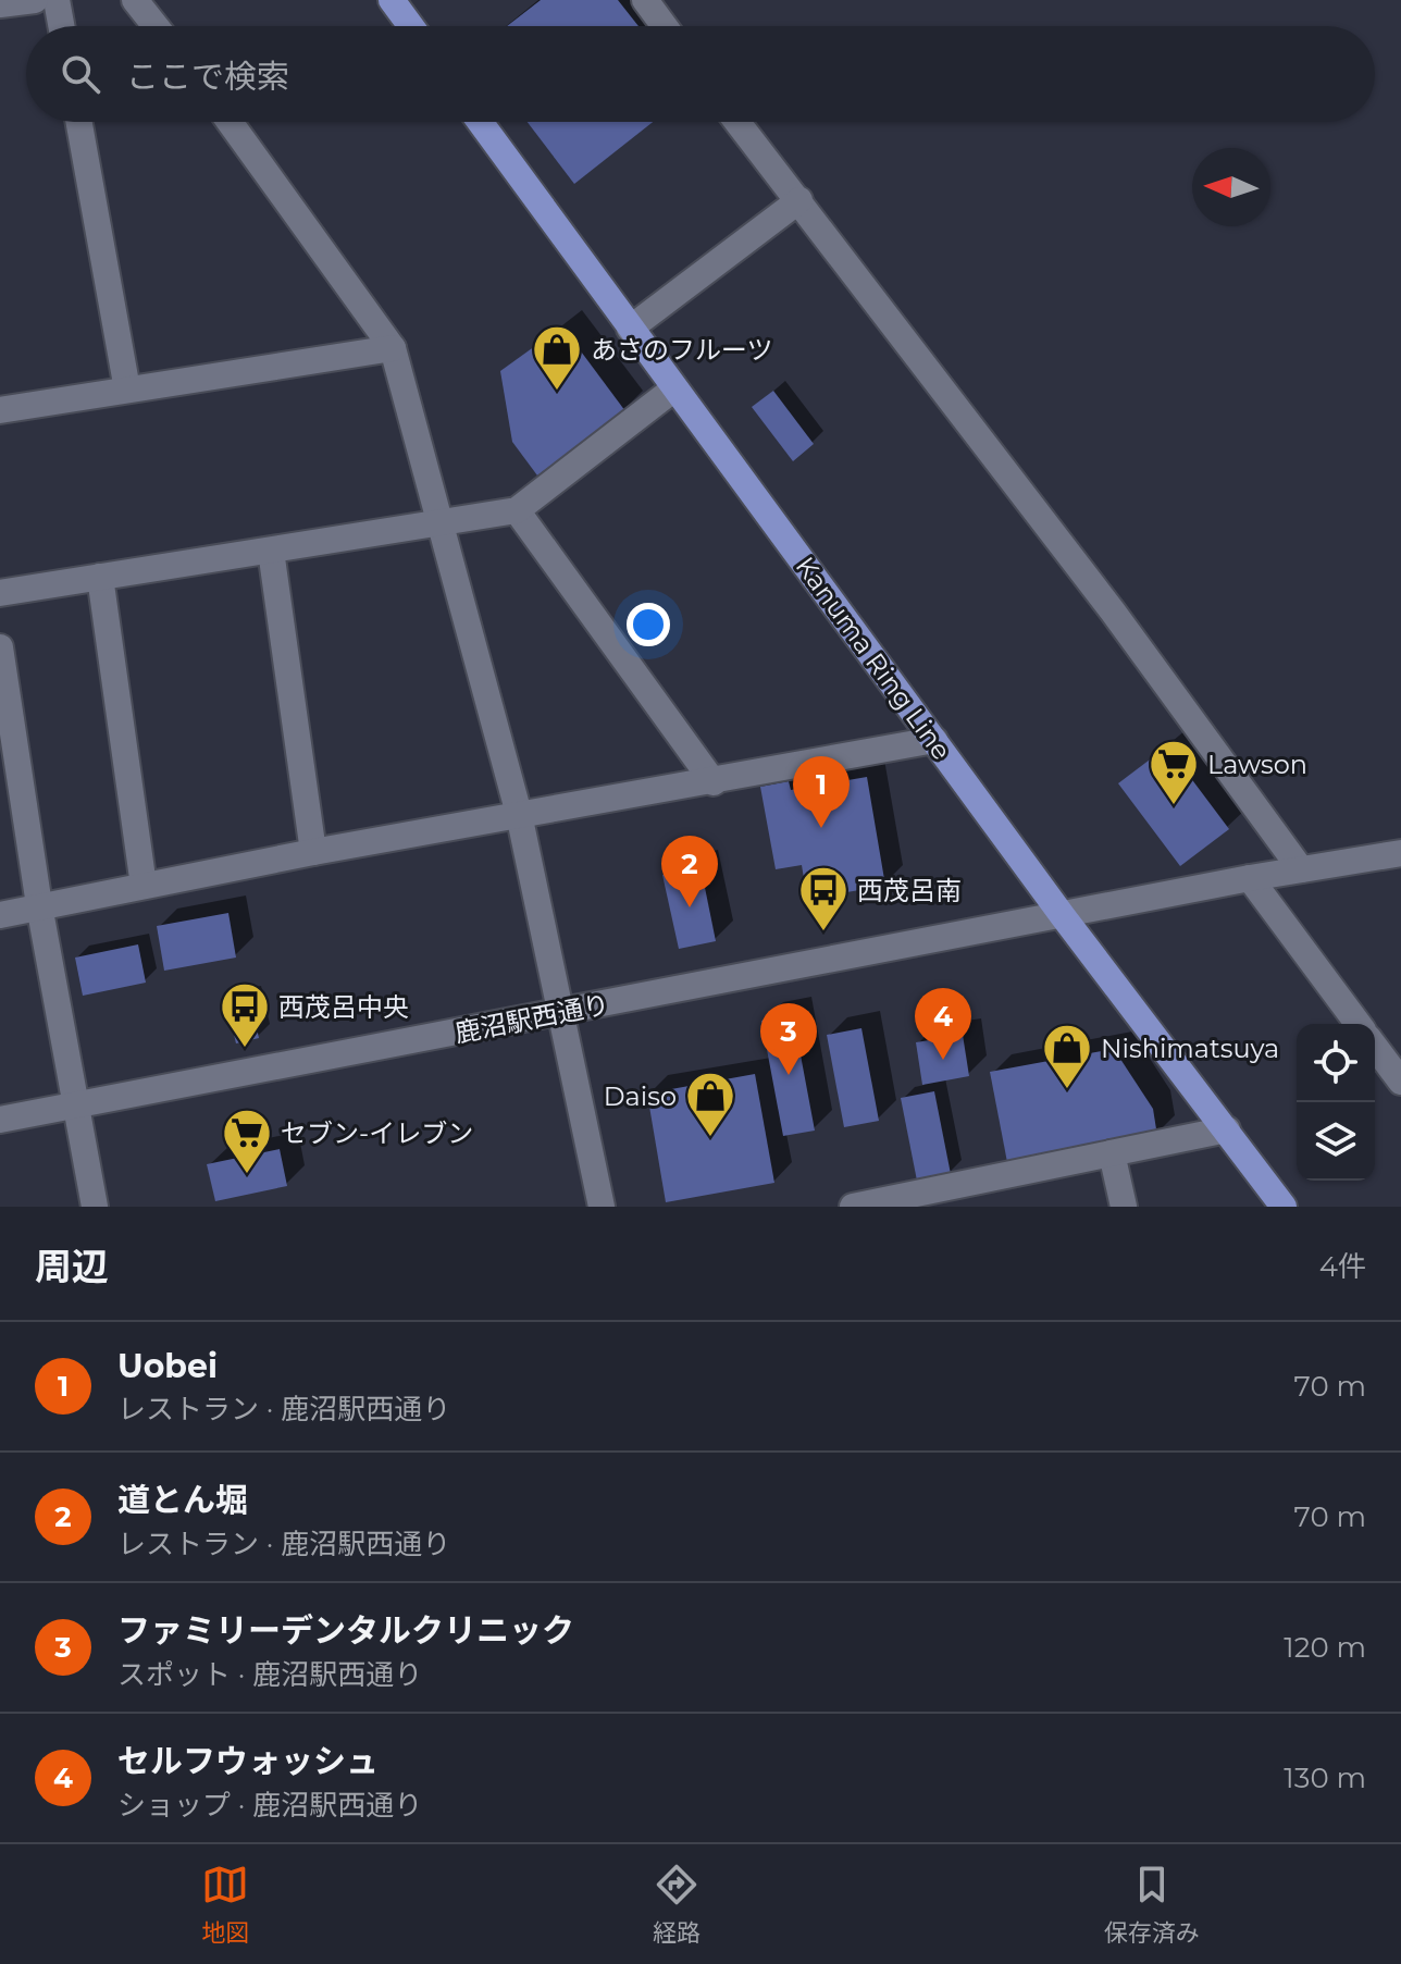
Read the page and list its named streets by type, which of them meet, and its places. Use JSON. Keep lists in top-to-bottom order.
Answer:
{
  "streets": {
    "main road": ["Kanuma Ring Line"],
    "street": ["鹿沼駅西通り"]
  },
  "crossings": [
    ["Kanuma Ring Line", "鹿沼駅西通り"]
  ],
  "places": {
    "shop": ["あさのフルーツ", "Nishimatsuya", "Daiso"],
    "supermarket": ["Lawson", "セブン-イレブン"],
    "bus stop": ["西茂呂南", "西茂呂中央"]
  },
  "north": "left",
  "page": {
    "search": "ここで検索",
    "pins": [
      "1",
      "2",
      "4",
      "3"
    ],
    "heading": ["周辺", "4件"],
    "list": [
      {
        "mark": "1",
        "name": "Uobei",
        "note": "レストラン · 鹿沼駅西通り",
        "value": "70 m"
      },
      {
        "mark": "2",
        "name": "道とん堀",
        "note": "レストラン · 鹿沼駅西通り",
        "value": "70 m"
      },
      {
        "mark": "3",
        "name": "ファミリーデンタルクリニック",
        "note": "スポット · 鹿沼駅西通り",
        "value": "120 m"
      },
      {
        "mark": "4",
        "name": "セルフウォッシュ",
        "note": "ショップ · 鹿沼駅西通り",
        "value": "130 m"
      }
    ],
    "nav": ["地図", "経路", "保存済み"]
  }
}
